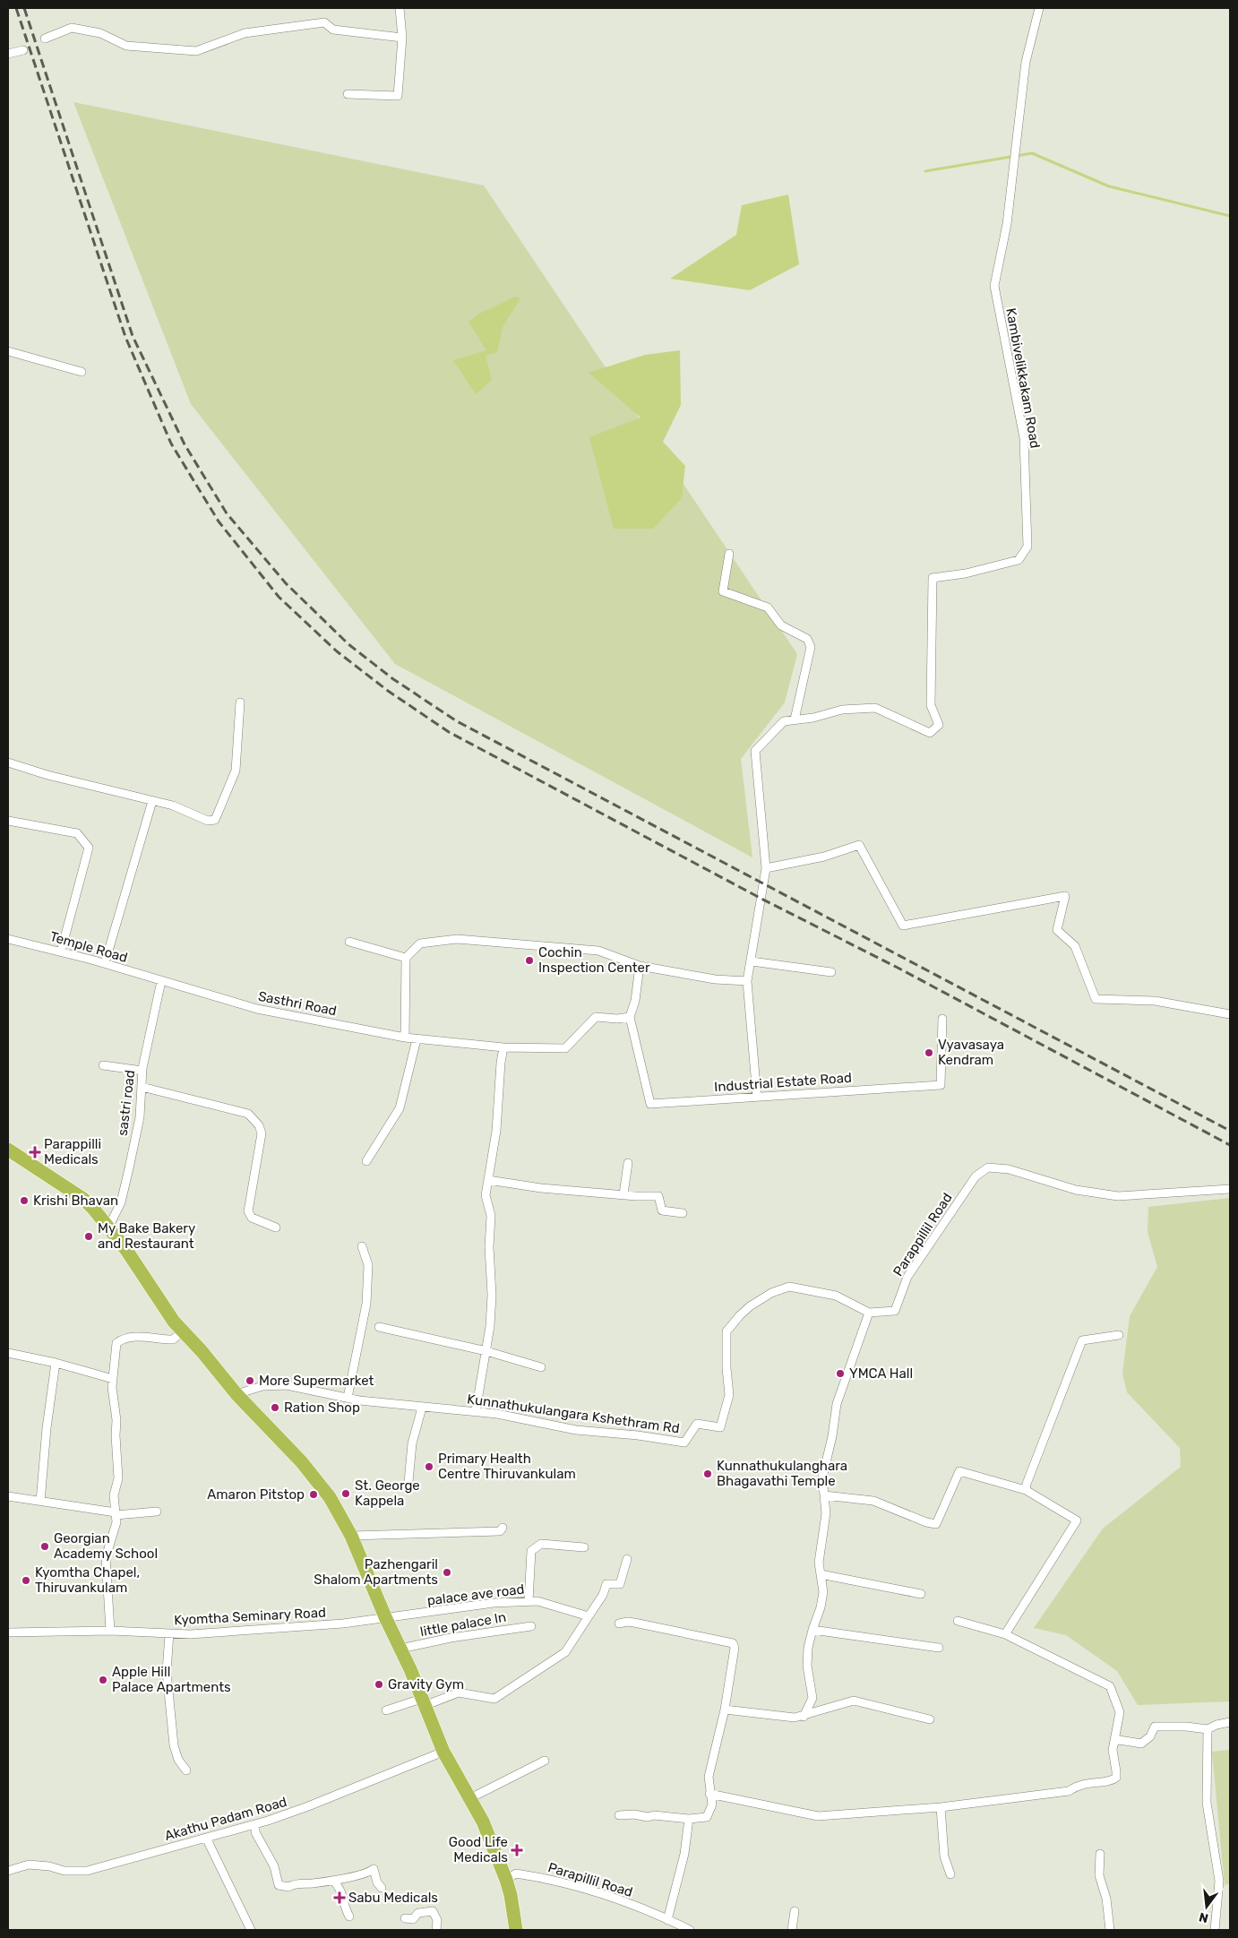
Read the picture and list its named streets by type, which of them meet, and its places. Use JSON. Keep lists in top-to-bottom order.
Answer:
{
  "streets": {
    "street": [
      "Kambivelikkakam Road",
      "Temple Road",
      "Sasthri Road",
      "Industrial Estate Road",
      "sastri road",
      "Parappillil Road",
      "Kunnathukulangara Kshethram Rd",
      "palace ave road",
      "Kyomtha Seminary Road",
      "little palace ln",
      "Akathu Padam Road",
      "Parapillil Road"
    ]
  },
  "crossings": [
    ["Kambivelikkakam Road", "Industrial Estate Road"],
    ["Temple Road", "Sasthri Road"],
    ["Temple Road", "sastri road"],
    ["Sasthri Road", "Industrial Estate Road"],
    ["Sasthri Road", "sastri road"],
    ["Parappillil Road", "Kunnathukulangara Kshethram Rd"],
    ["palace ave road", "Kyomtha Seminary Road"]
  ],
  "places": {
    "other": [
      "Cochin Inspection Center",
      "Vyavasaya Kendram",
      "Krishi Bhavan",
      "My Bake Bakery and Restaurant",
      "YMCA Hall",
      "More Supermarket",
      "Ration Shop",
      "Primary Health Centre Thiruvankulam",
      "Kunnathukulanghara Bhagavathi Temple",
      "St. George Kappela",
      "Amaron Pitstop",
      "Georgian Academy School",
      "Pazhengaril Shalom Apartments",
      "Kyomtha Chapel, Thiruvankulam",
      "Apple Hill Palace Apartments",
      "Gravity Gym"
    ],
    "health": ["Parappilli Medicals", "Good Life Medicals", "Sabu Medicals"]
  },
  "north": "bottom"
}
